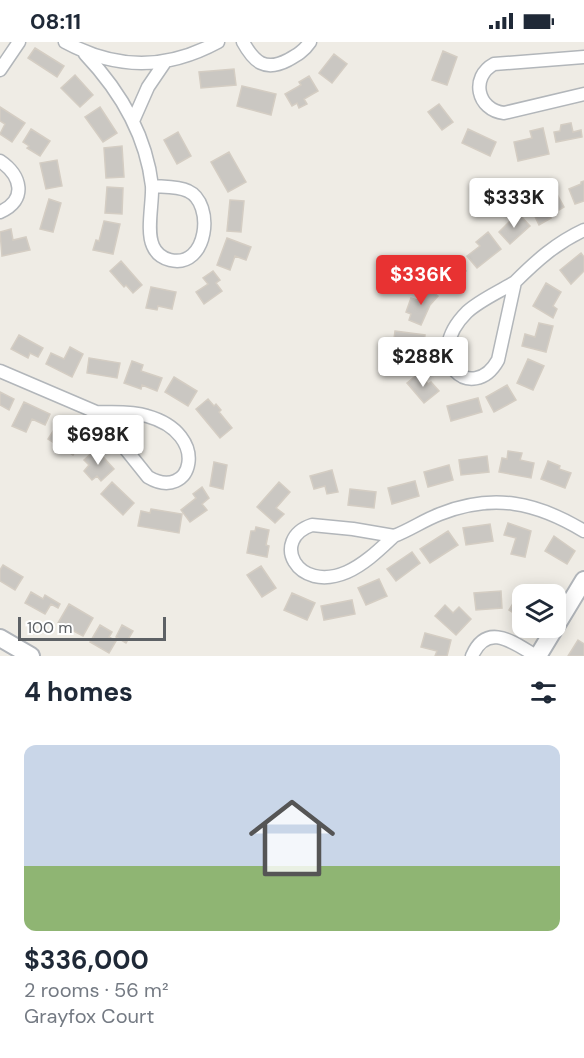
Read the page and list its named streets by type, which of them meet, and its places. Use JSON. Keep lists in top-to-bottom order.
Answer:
{
  "scale_bar": "100 m",
  "page": {
    "status": "08:11",
    "price": [
      "$333K",
      "$336K",
      "$288K",
      "$698K"
    ],
    "scale": "100 m",
    "heading": "4 homes",
    "list": [
      {
        "name": "$336,000",
        "note": "2 rooms · 56 m² · Grayfox Court"
      }
    ]
  }
}
